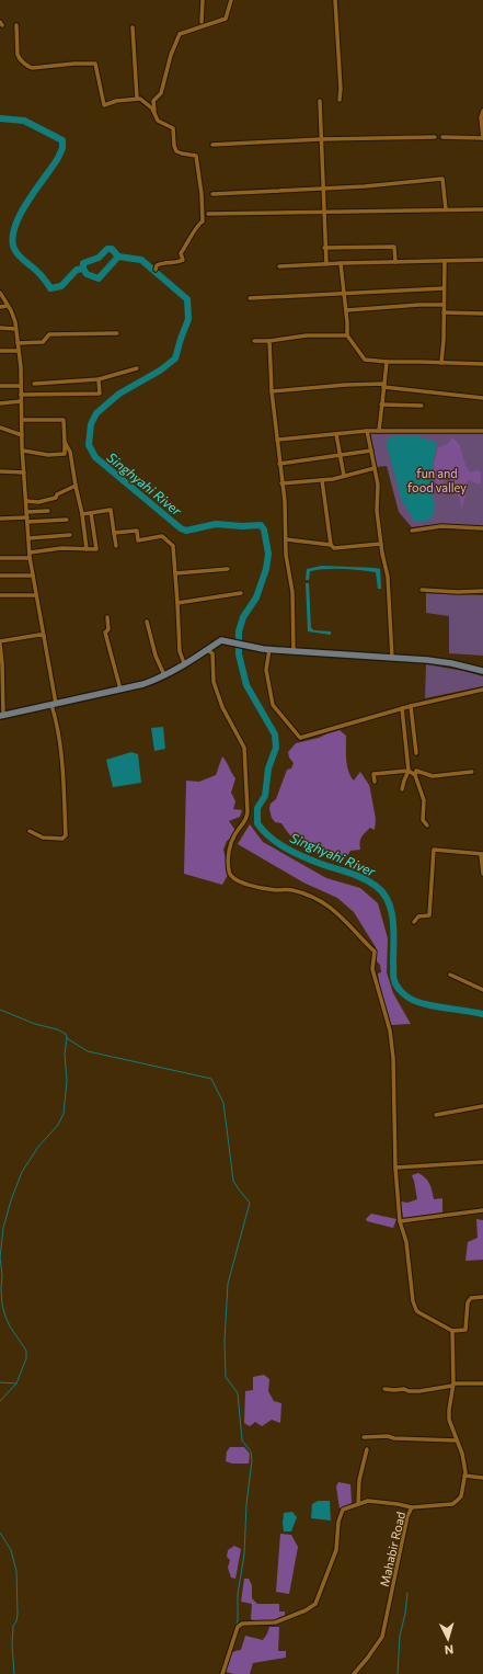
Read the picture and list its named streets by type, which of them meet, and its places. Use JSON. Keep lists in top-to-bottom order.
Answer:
{
  "streets": {
    "street": ["Mahabir Road"]
  },
  "water": ["Singhyahi River"],
  "parks": ["fun and food valley"],
  "north": "bottom"
}
